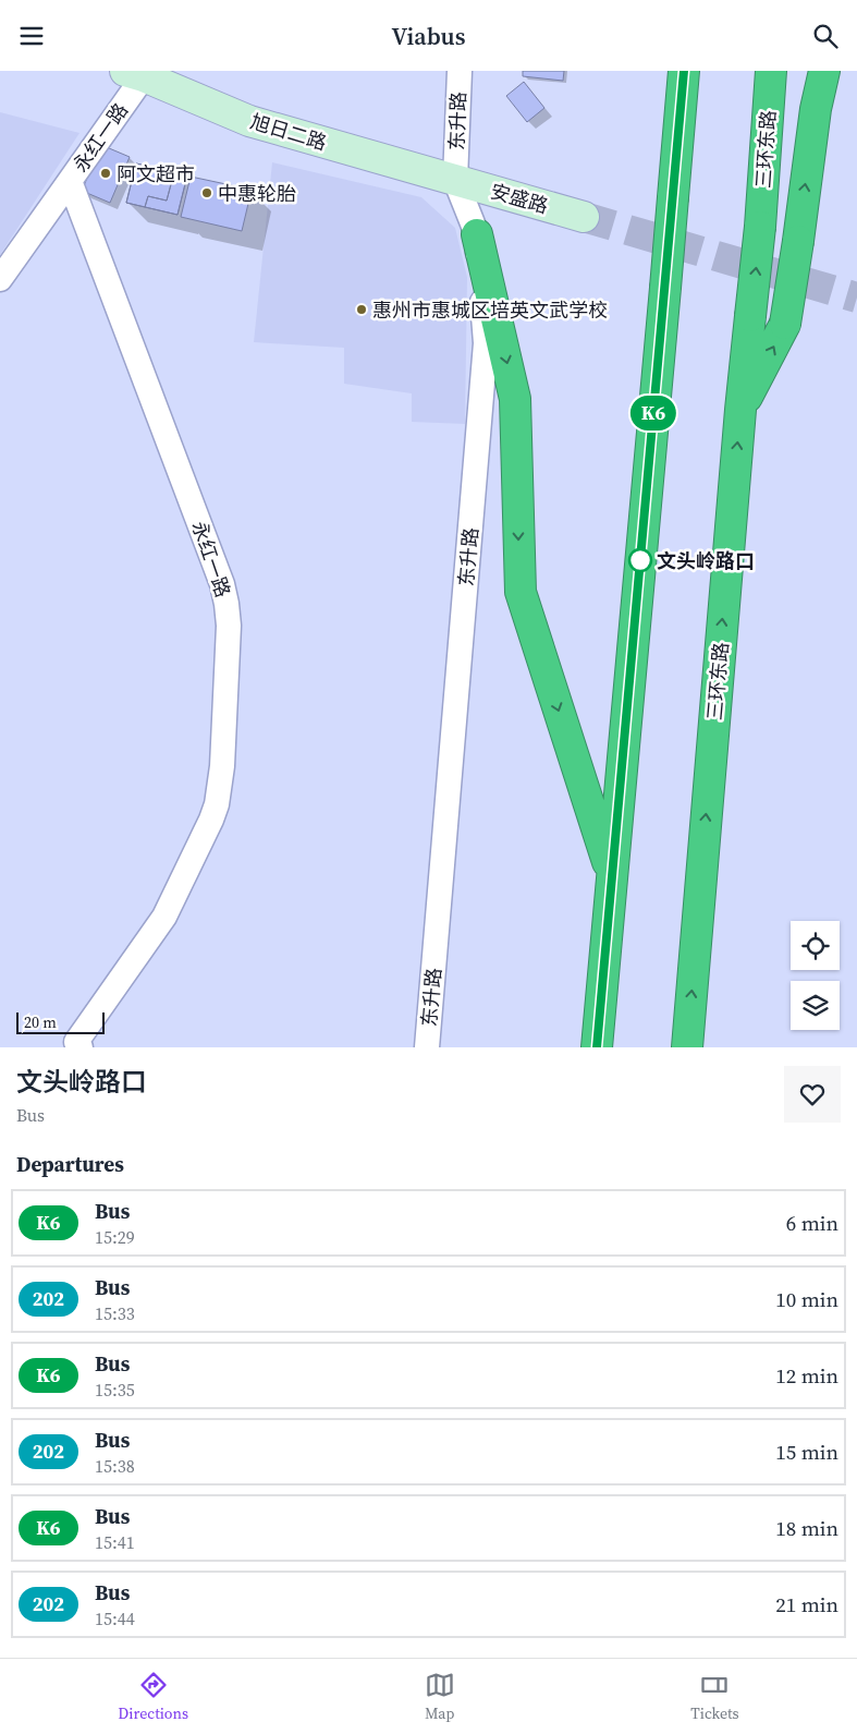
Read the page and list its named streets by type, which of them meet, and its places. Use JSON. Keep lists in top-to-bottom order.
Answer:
{
  "streets": {
    "highway": ["三环东路"],
    "street": [
      "东升路",
      "旭日二路",
      "永红一路",
      "安盛路"
    ]
  },
  "crossings": [
    ["东升路", "旭日二路"],
    ["东升路", "安盛路"],
    ["旭日二路", "永红一路"],
    ["旭日二路", "安盛路"]
  ],
  "places": [
    "阿文超市",
    "中惠轮胎",
    "惠州市惠城区培英文武学校",
    "文头岭路口"
  ],
  "lines": ["bus line K6"],
  "scale_bar": "20 m",
  "page": {
    "header": "Viabus",
    "on_map": "K6",
    "scale": "20 m",
    "heading": [
      ["文头岭路口", "Bus"],
      "Departures"
    ],
    "list": [
      {
        "mark": "K6",
        "name": "Bus",
        "note": "15:29",
        "value": "6 min"
      },
      {
        "mark": "202",
        "name": "Bus",
        "note": "15:33",
        "value": "10 min"
      },
      {
        "mark": "K6",
        "name": "Bus",
        "note": "15:35",
        "value": "12 min"
      },
      {
        "mark": "202",
        "name": "Bus",
        "note": "15:38",
        "value": "15 min"
      },
      {
        "mark": "K6",
        "name": "Bus",
        "note": "15:41",
        "value": "18 min"
      },
      {
        "mark": "202",
        "name": "Bus",
        "note": "15:44",
        "value": "21 min"
      }
    ],
    "tabs": ["Directions", "Map", "Tickets"]
  }
}
